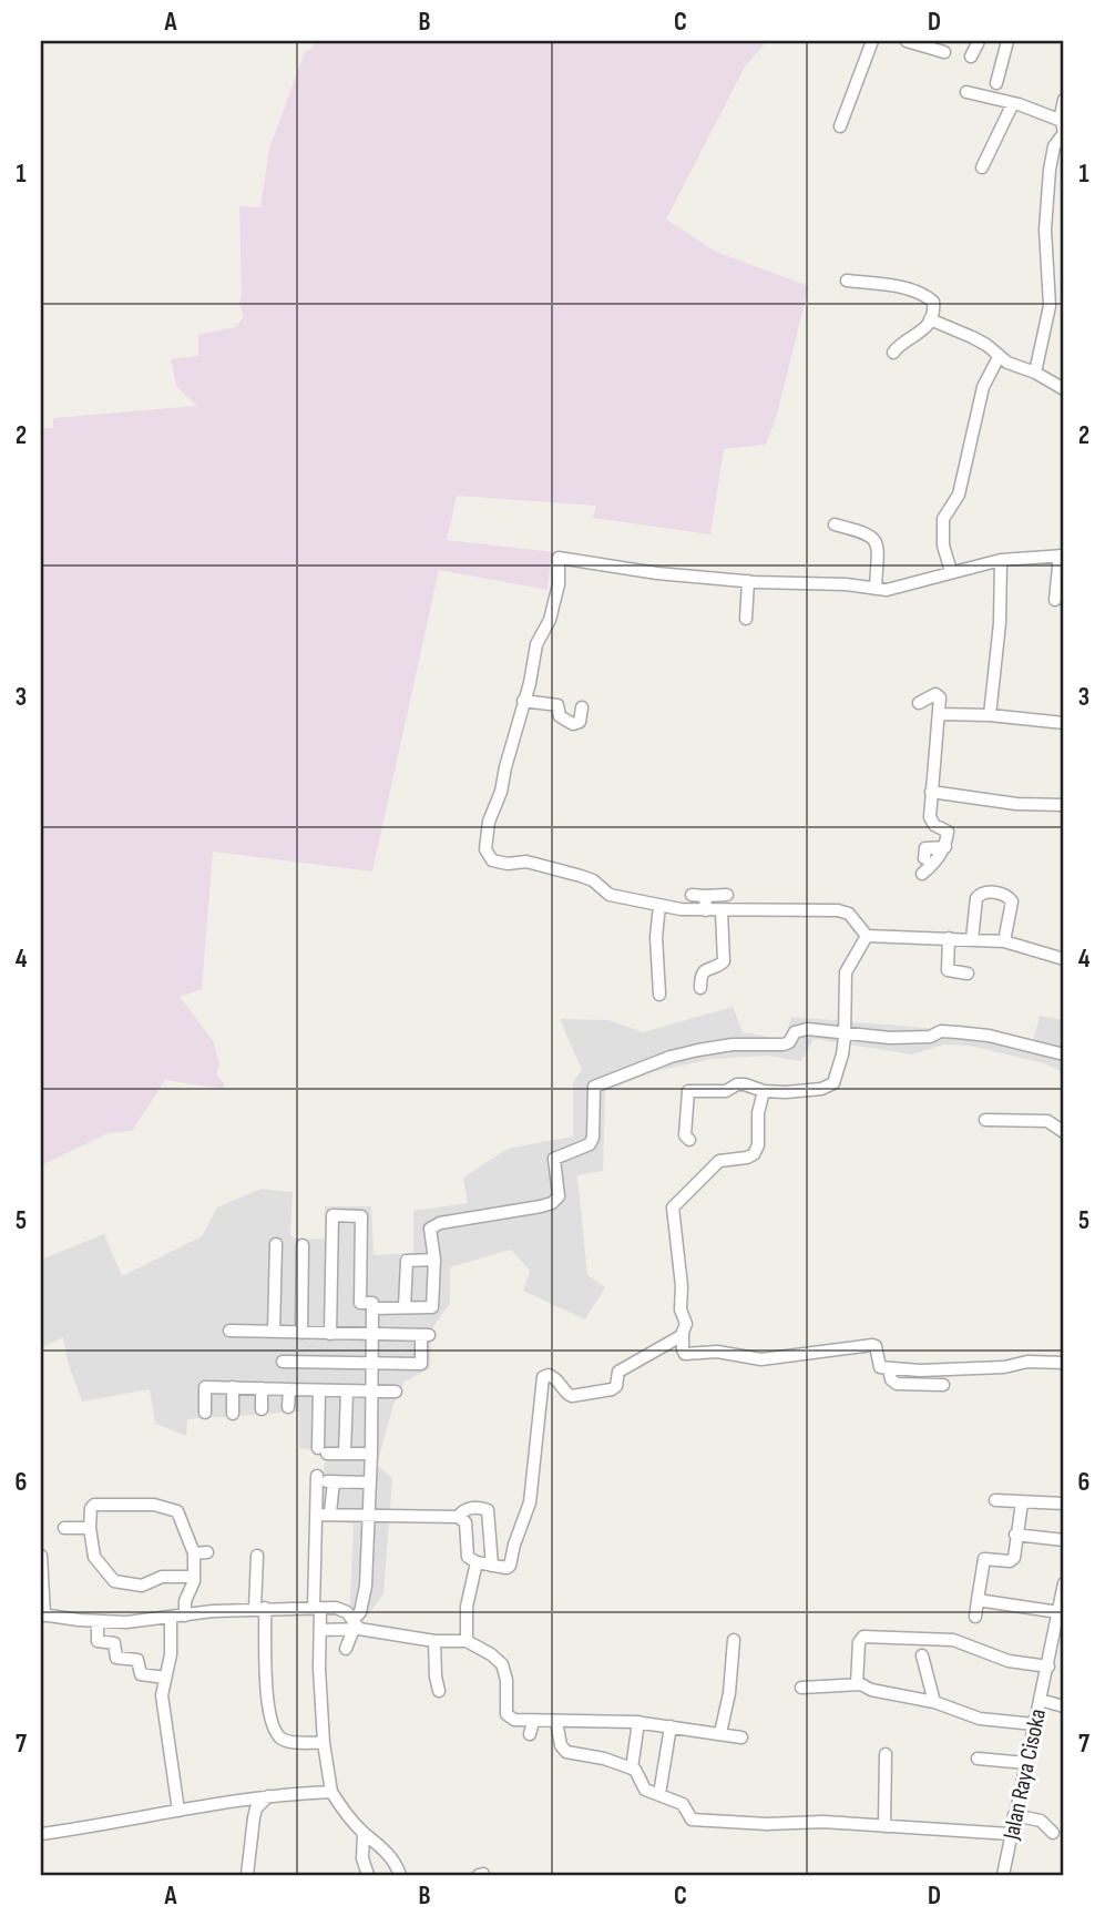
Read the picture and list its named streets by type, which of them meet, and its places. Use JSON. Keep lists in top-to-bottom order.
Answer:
{
  "streets": {
    "street": ["Jalan Raya Cisoka"]
  },
  "grid": {
    "columns": [
      "A",
      "B",
      "C",
      "D"
    ],
    "rows": [
      "1",
      "2",
      "3",
      "4",
      "5",
      "6",
      "7"
    ]
  }
}
